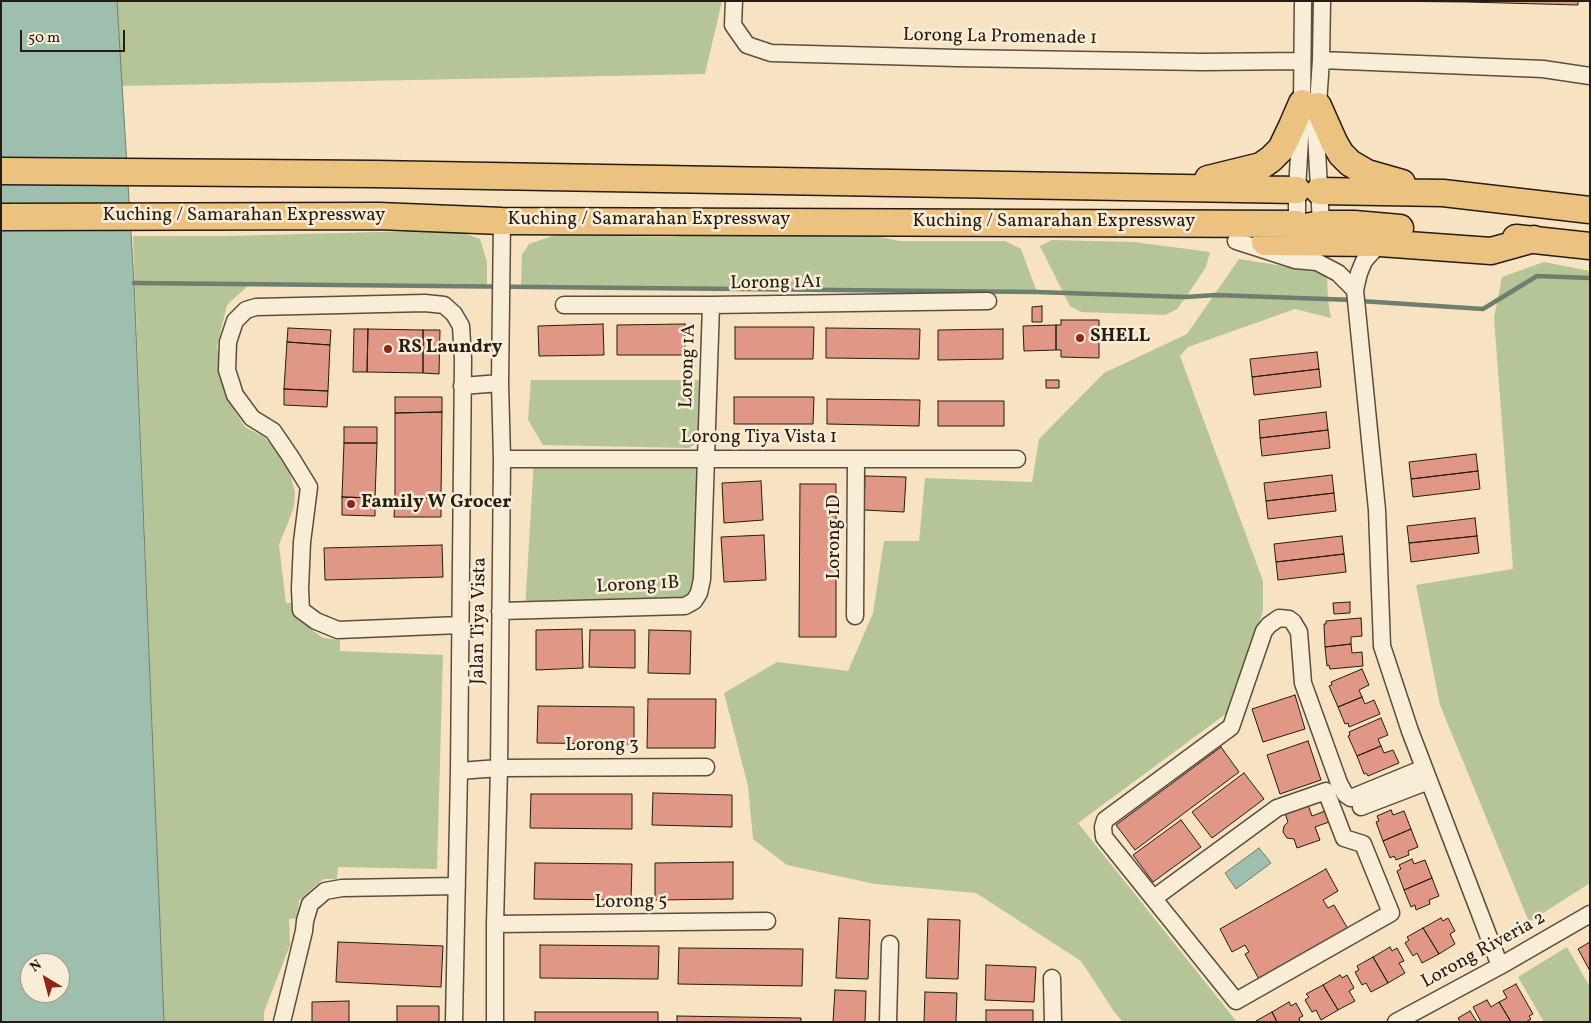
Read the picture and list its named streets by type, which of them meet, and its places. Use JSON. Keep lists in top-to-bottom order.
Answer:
{
  "streets": {
    "highway": ["Kuching / Samarahan Expressway"],
    "street": [
      "Lorong La Promenade 1",
      "Lorong 1A1",
      "Lorong 1A",
      "Lorong Tiya Vista 1",
      "Lorong 1D",
      "Lorong 1B",
      "Jalan Tiya Vista",
      "Lorong 3",
      "Lorong 5",
      "Lorong Riveria 2"
    ]
  },
  "crossings": [
    ["Kuching / Samarahan Expressway", "Jalan Tiya Vista"],
    ["Lorong 1A1", "Lorong 1A"],
    ["Lorong 1A", "Lorong Tiya Vista 1"],
    ["Lorong 1A", "Lorong 1B"],
    ["Lorong Tiya Vista 1", "Lorong 1D"],
    ["Lorong Tiya Vista 1", "Lorong 1B"],
    ["Lorong Tiya Vista 1", "Jalan Tiya Vista"],
    ["Lorong 1B", "Jalan Tiya Vista"],
    ["Jalan Tiya Vista", "Lorong 3"],
    ["Jalan Tiya Vista", "Lorong 5"]
  ],
  "places": ["SHELL", "RS Laundry", "Family W Grocer"],
  "scale_bar": "50 m",
  "north": "top left"
}
